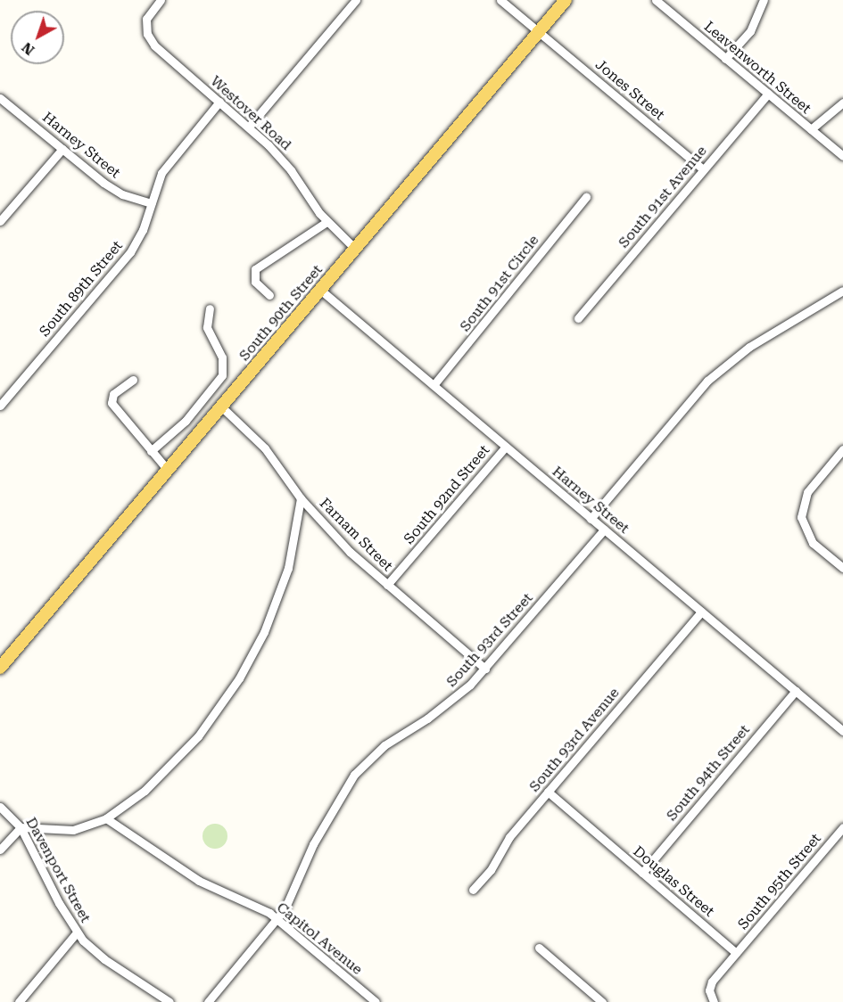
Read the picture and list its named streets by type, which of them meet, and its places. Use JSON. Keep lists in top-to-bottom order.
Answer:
{
  "streets": {
    "main road": ["South 90th Street"],
    "street": [
      "Leavenworth Street",
      "Jones Street",
      "Westover Road",
      "Harney Street",
      "South 91st Avenue",
      "South 91st Circle",
      "South 89th Street",
      "South 92nd Street",
      "Farnam Street",
      "South 93rd Street",
      "South 93rd Avenue",
      "South 94th Street",
      "Davenport Street",
      "Douglas Street",
      "South 95th Street",
      "Capitol Avenue"
    ]
  },
  "crossings": [
    ["Leavenworth Street", "South 91st Avenue"],
    ["Jones Street", "South 91st Avenue"],
    ["Jones Street", "South 90th Street"],
    ["Westover Road", "South 89th Street"],
    ["Westover Road", "South 90th Street"],
    ["Harney Street", "South 91st Circle"],
    ["Harney Street", "South 89th Street"],
    ["Harney Street", "South 90th Street"],
    ["Harney Street", "South 92nd Street"],
    ["Harney Street", "South 93rd Street"],
    ["Harney Street", "South 93rd Avenue"],
    ["Harney Street", "South 94th Street"],
    ["South 90th Street", "Farnam Street"],
    ["South 92nd Street", "Farnam Street"],
    ["Farnam Street", "South 93rd Street"],
    ["South 93rd Street", "Capitol Avenue"],
    ["South 93rd Avenue", "Douglas Street"],
    ["South 94th Street", "Douglas Street"],
    ["Douglas Street", "South 95th Street"]
  ],
  "north": "bottom left"
}
